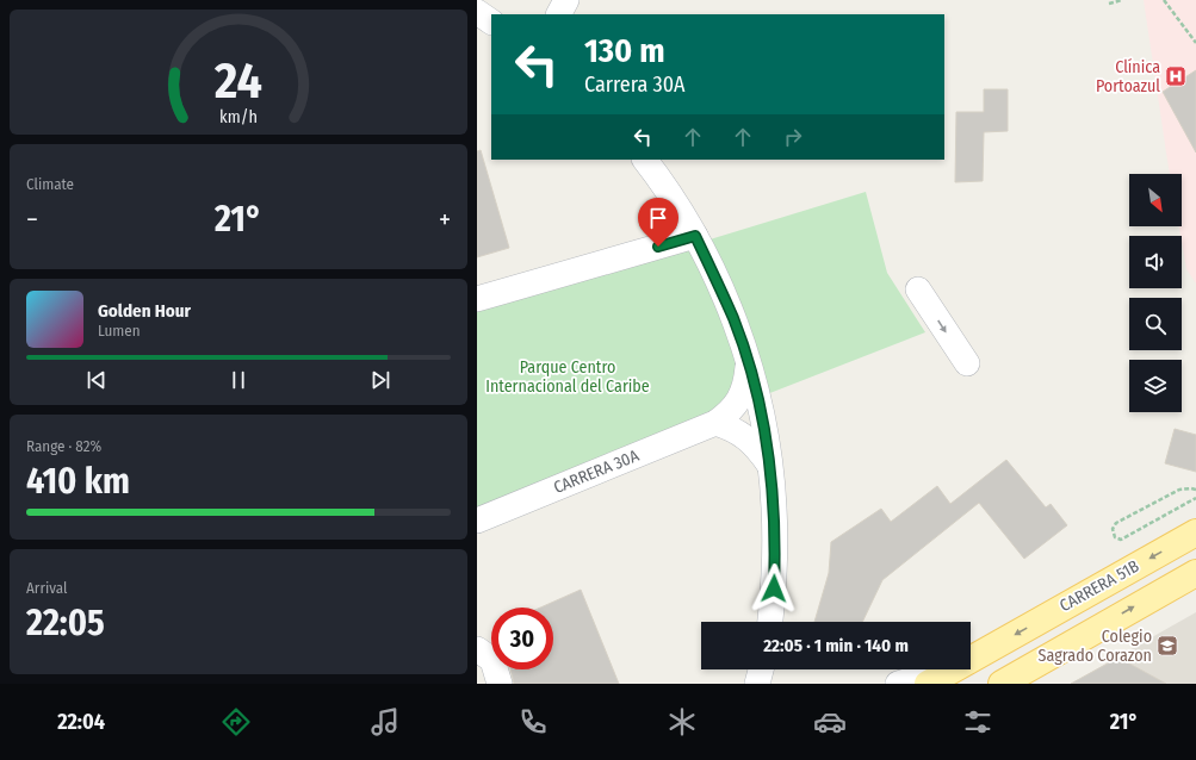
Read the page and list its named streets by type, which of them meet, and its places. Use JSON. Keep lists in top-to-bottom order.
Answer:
{
  "streets": {
    "main road": ["CARRERA 51B"],
    "street": ["CARRERA 30A"]
  },
  "parks": ["Parque Centro Internacional del Caribe"],
  "places": {
    "hospital": ["Clínica Portoazul"],
    "school or university": ["Colegio Sagrado Corazon"]
  },
  "north": "bottom right",
  "page": {
    "turn": ["130 m", "Carrera 30A"],
    "tile": [
      "Climate",
      ["Range · 82%", "410 km"],
      ["Arrival", "22:05"]
    ],
    "heat": ["−", "21°", "+"],
    "song": ["Golden Hour", "Lumen"],
    "limit": "30",
    "trip": "22:05 · 1 min · 140 m",
    "tabs": ["22:04", "21°"],
    "gauge": ["24", "km/h"]
  }
}
